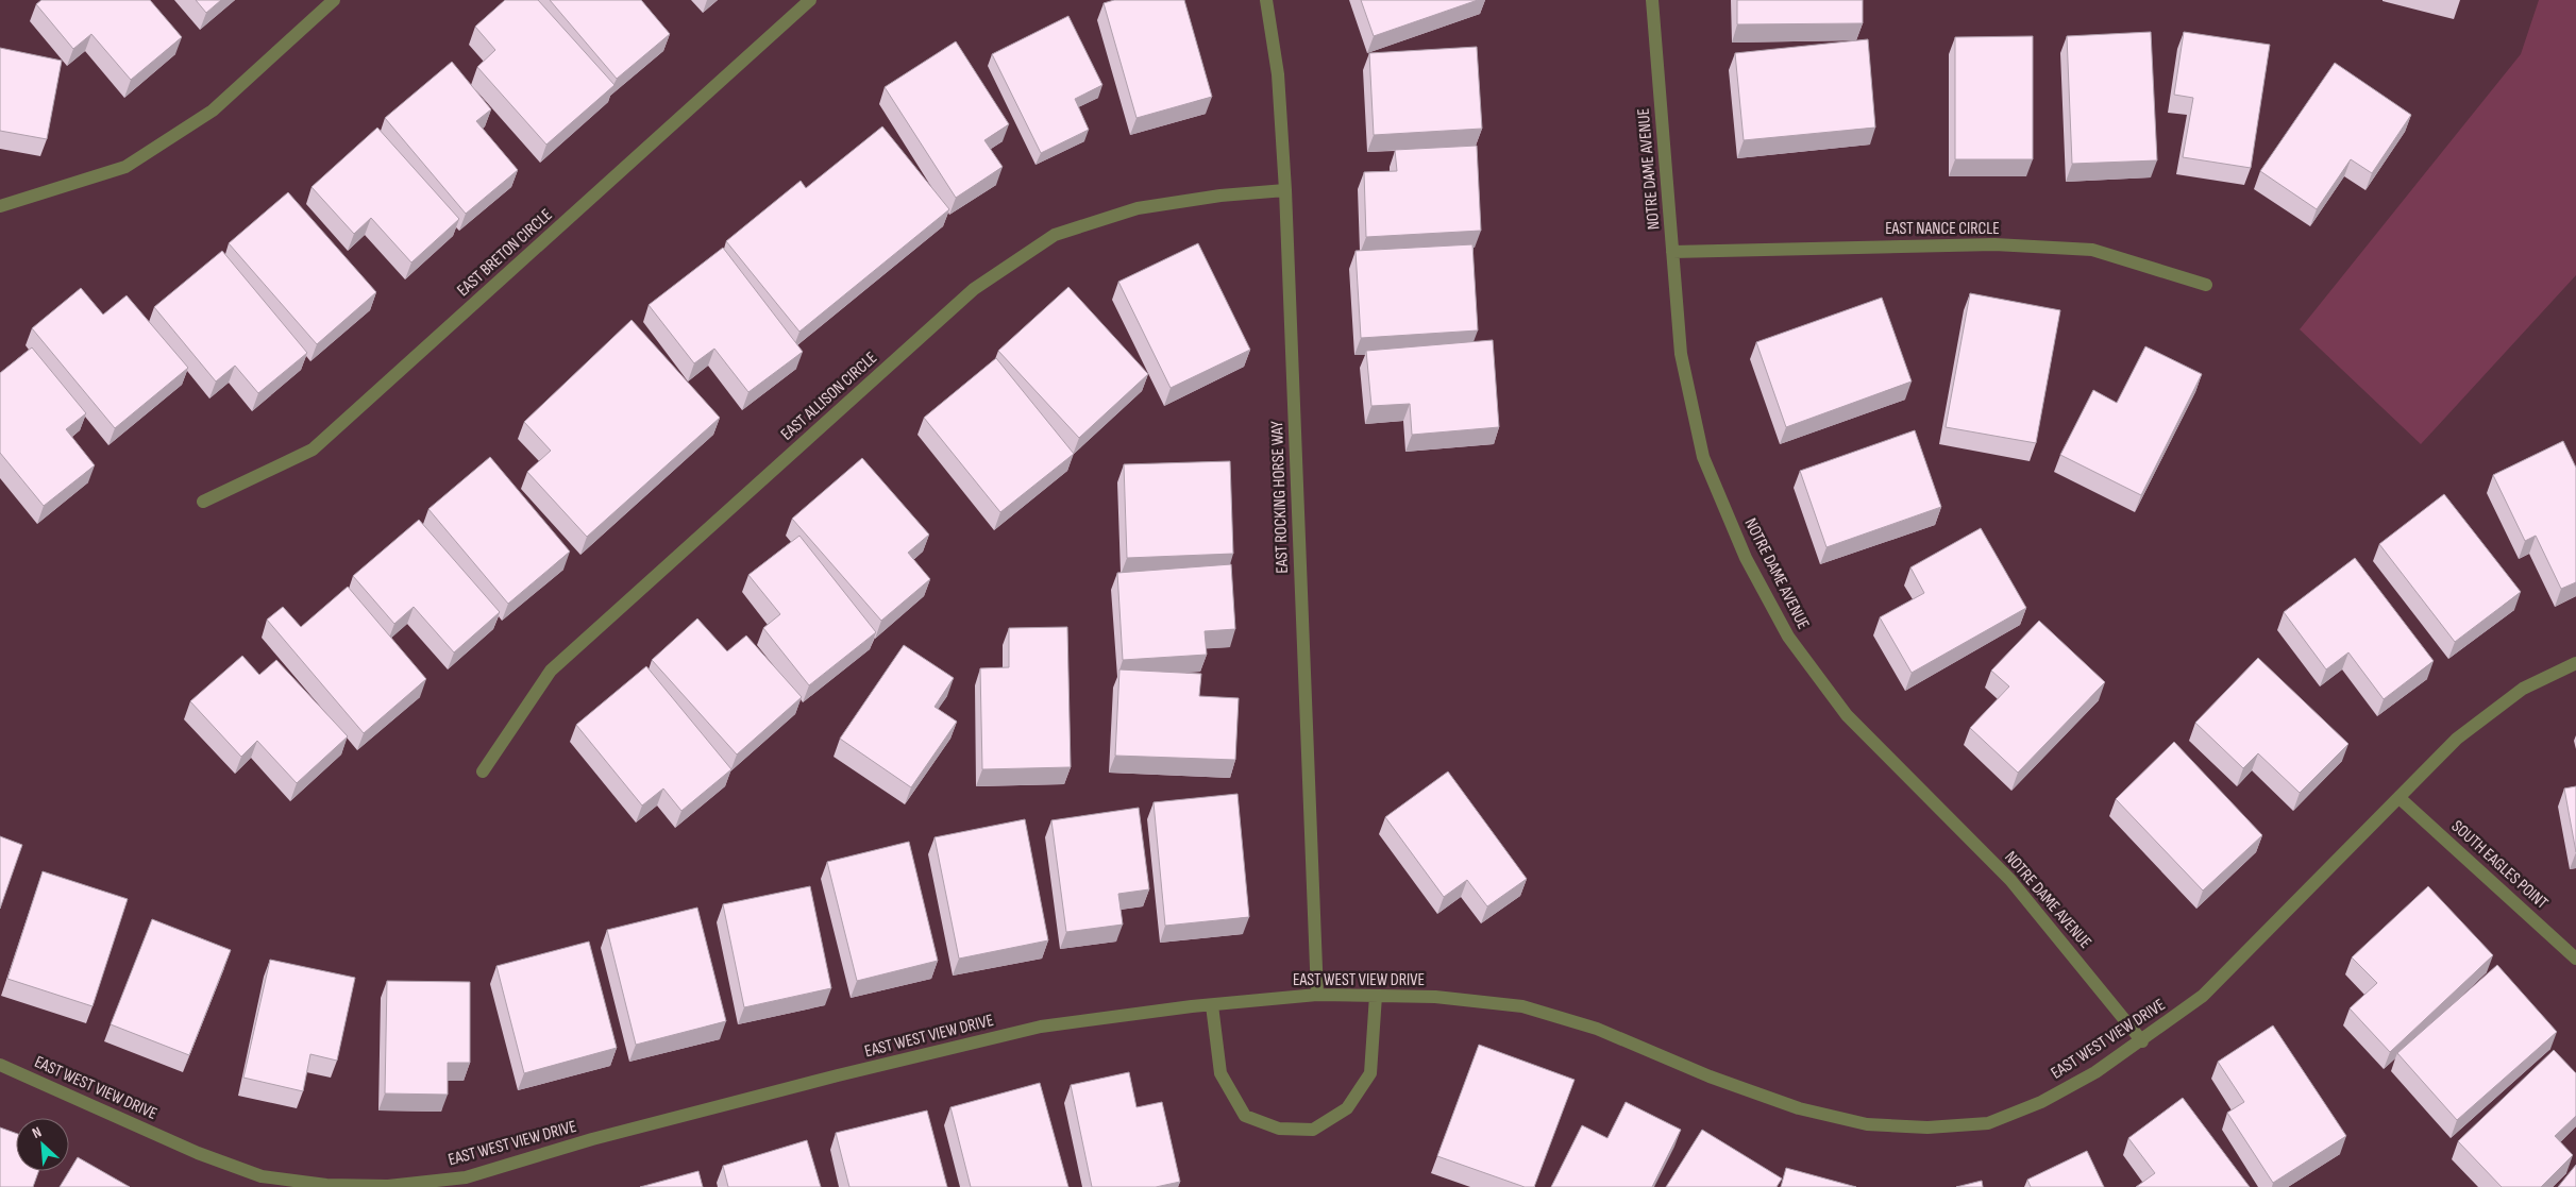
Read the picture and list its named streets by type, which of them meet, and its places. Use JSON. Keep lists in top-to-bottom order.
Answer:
{
  "streets": {
    "street": [
      "NOTRE DAME AVENUE",
      "EAST NANCE CIRCLE",
      "EAST BRETON CIRCLE",
      "EAST ALLISON CIRCLE",
      "EAST ROCKING HORSE WAY",
      "SOUTH EAGLES POINT",
      "EAST WEST VIEW DRIVE"
    ]
  },
  "crossings": [
    ["NOTRE DAME AVENUE", "EAST NANCE CIRCLE"],
    ["NOTRE DAME AVENUE", "EAST WEST VIEW DRIVE"],
    ["EAST ALLISON CIRCLE", "EAST ROCKING HORSE WAY"],
    ["EAST ROCKING HORSE WAY", "EAST WEST VIEW DRIVE"],
    ["SOUTH EAGLES POINT", "EAST WEST VIEW DRIVE"]
  ],
  "north": "top left"
}
